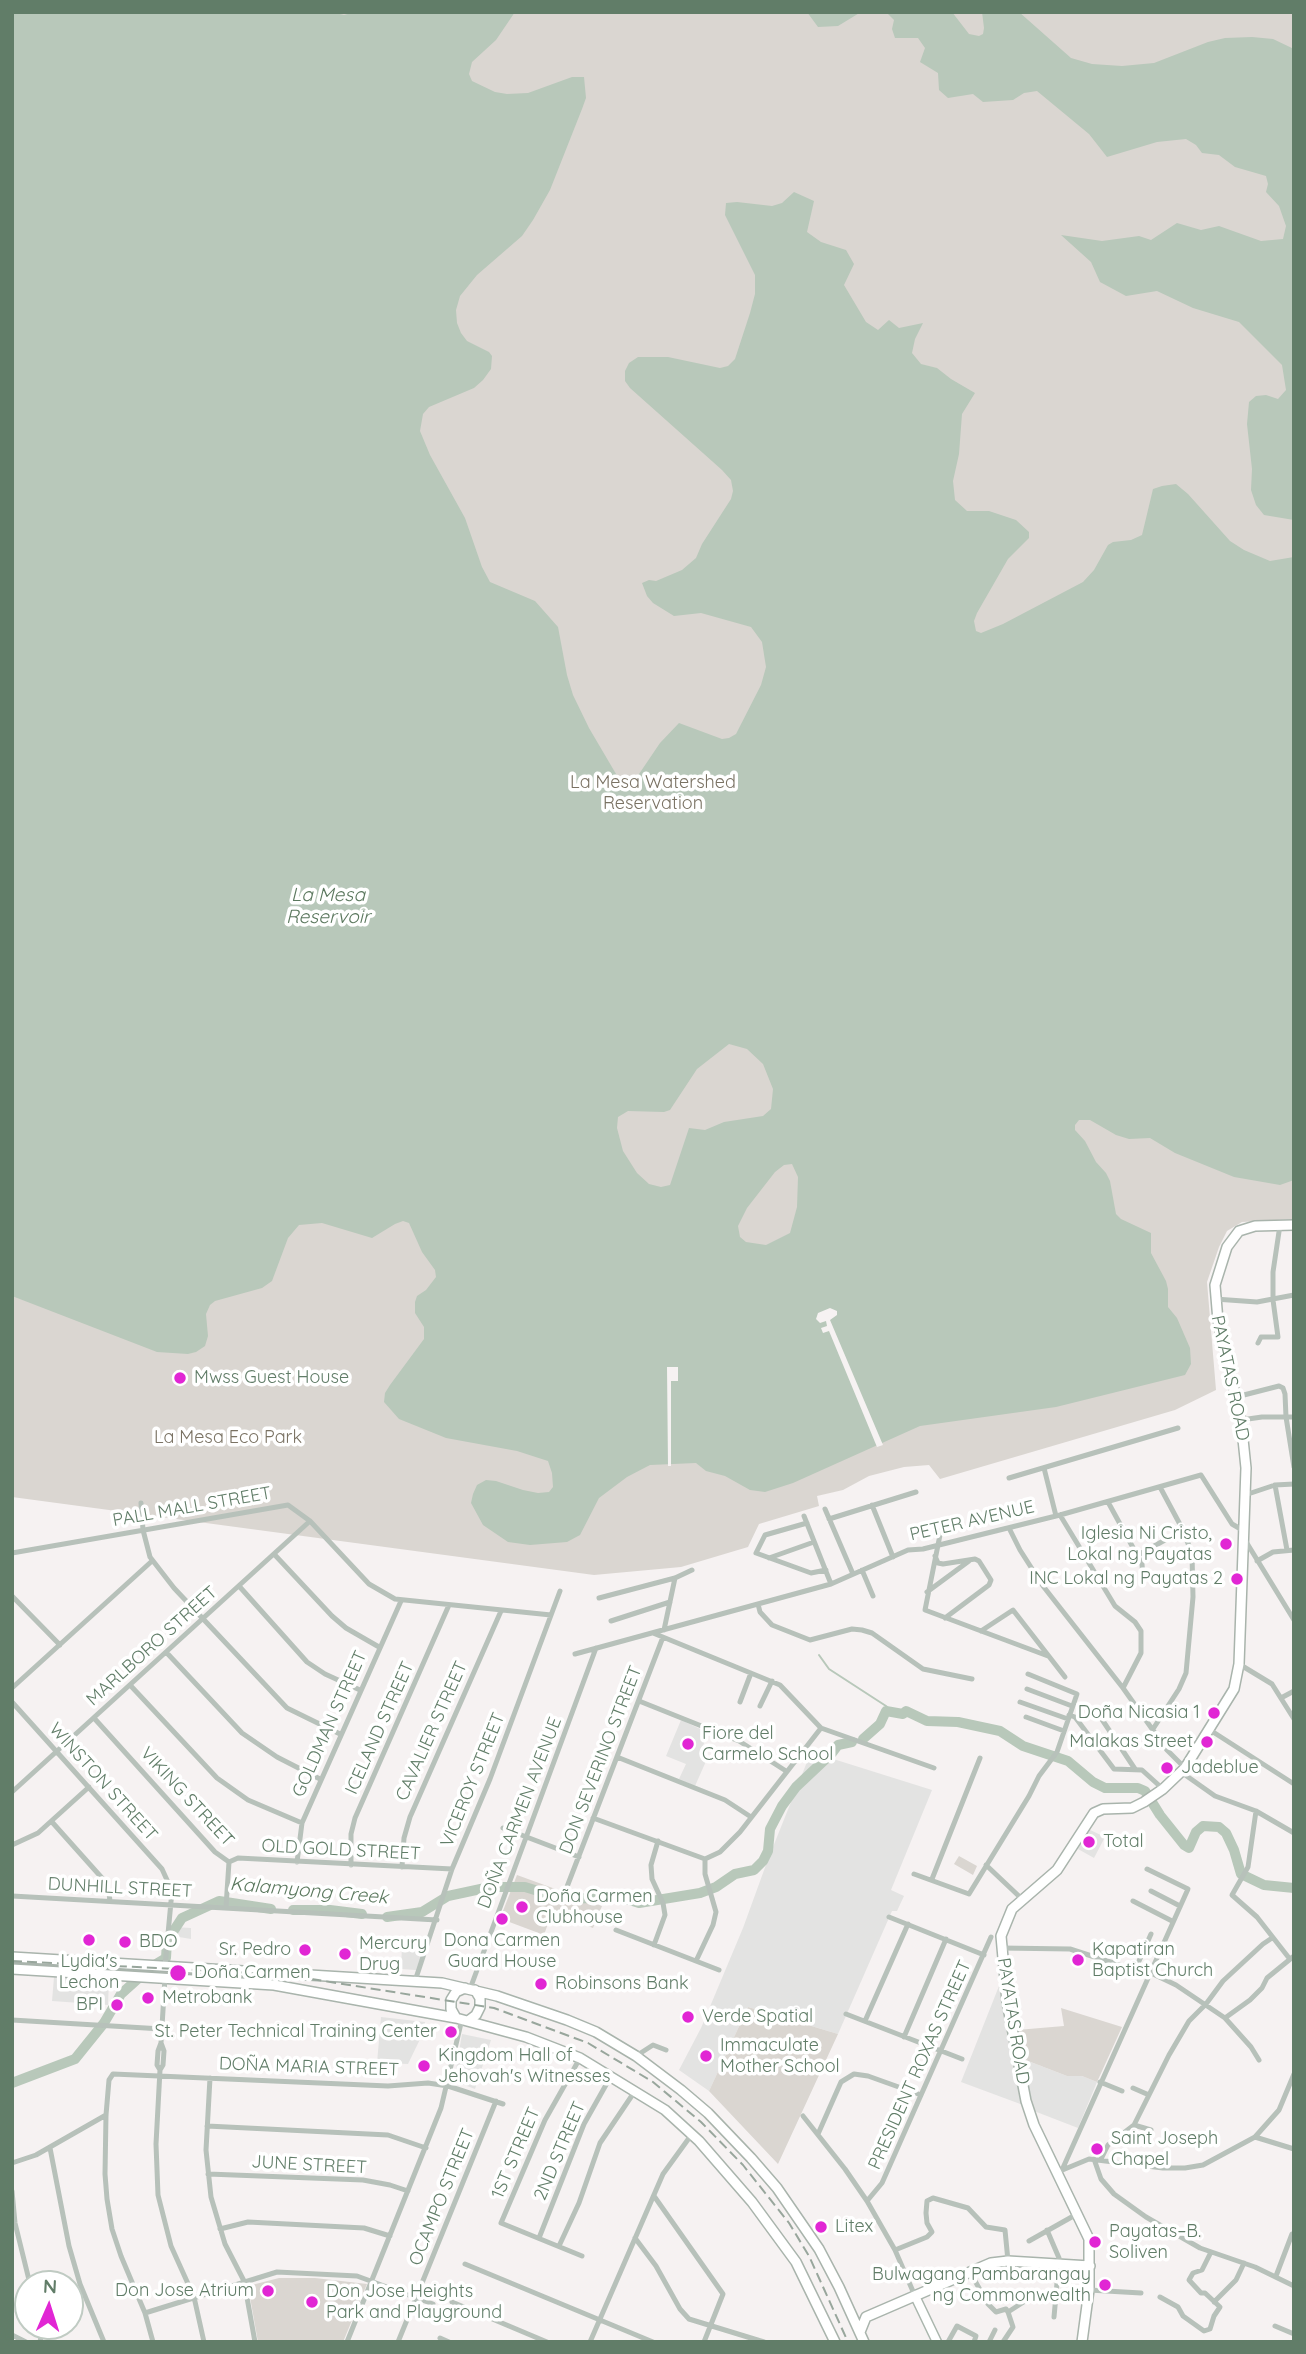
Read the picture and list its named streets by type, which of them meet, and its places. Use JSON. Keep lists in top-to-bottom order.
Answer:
{
  "streets": {
    "main road": ["PAYATAS ROAD"],
    "street": [
      "PALL MALL STREET",
      "PETER AVENUE",
      "MARLBORO STREET",
      "GOLDMAN STREET",
      "ICELAND STREET",
      "CAVALIER STREET",
      "DON SEVERINO STREET",
      "VICEROY STREET",
      "WINSTON STREET",
      "VIKING STREET",
      "DOÑA CARMEN AVENUE",
      "OLD GOLD STREET",
      "DUNHILL STREET",
      "PRESIDENT ROXAS STREET",
      "DOÑA MARIA STREET",
      "2ND STREET",
      "1ST STREET",
      "JUNE STREET",
      "OCAMPO STREET"
    ]
  },
  "crossings": [
    ["PAYATAS ROAD", "PETER AVENUE"],
    ["PALL MALL STREET", "MARLBORO STREET"],
    ["PALL MALL STREET", "GOLDMAN STREET"],
    ["PALL MALL STREET", "ICELAND STREET"],
    ["PALL MALL STREET", "CAVALIER STREET"],
    ["PALL MALL STREET", "VICEROY STREET"],
    ["PETER AVENUE", "DOÑA CARMEN AVENUE"],
    ["MARLBORO STREET", "WINSTON STREET"],
    ["MARLBORO STREET", "VIKING STREET"],
    ["GOLDMAN STREET", "OLD GOLD STREET"],
    ["ICELAND STREET", "OLD GOLD STREET"],
    ["CAVALIER STREET", "OLD GOLD STREET"],
    ["VICEROY STREET", "OLD GOLD STREET"],
    ["VICEROY STREET", "DUNHILL STREET"],
    ["WINSTON STREET", "DUNHILL STREET"],
    ["VIKING STREET", "OLD GOLD STREET"],
    ["VIKING STREET", "DUNHILL STREET"],
    ["DOÑA MARIA STREET", "OCAMPO STREET"],
    ["2ND STREET", "1ST STREET"]
  ],
  "water": ["La Mesa Reservoir", "Kalamyong Creek"],
  "parks": ["La Mesa Watershed Reservation", "La Mesa Eco Park"],
  "places": [
    "Mwss Guest House",
    "Iglesia Ni Cristo, Lokal ng Payatas",
    "INC Lokal ng Payatas 2",
    "Doña Nicasia 1",
    "Malakas Street",
    "Fiore del Carmelo School",
    "Jadeblue",
    "Total",
    "Doña Carmen Clubhouse",
    "Dona Carmen Guard House",
    "Lydia's Lechon",
    "BDO",
    "Sr. Pedro",
    "Mercury Drug",
    "Kapatiran Baptist Church",
    "Doña Carmen",
    "Robinsons Bank",
    "Metrobank",
    "BPI",
    "Verde Spatial",
    "St. Peter Technical Training Center",
    "Immaculate Mother School",
    "Kingdom Hall of Jehovah's Witnesses",
    "Saint Joseph Chapel",
    "Litex",
    "Payatas–B. Soliven",
    "Bulwagang Pambarangay ng Commonwealth",
    "Don Jose Atrium",
    "Don Jose Heights Park and Playground"
  ],
  "north": "top"
}
